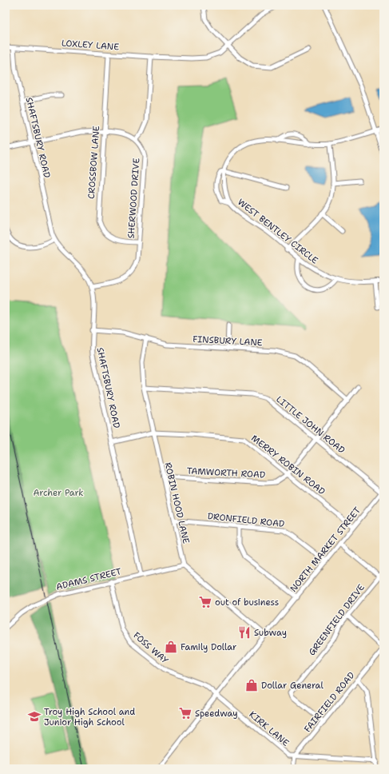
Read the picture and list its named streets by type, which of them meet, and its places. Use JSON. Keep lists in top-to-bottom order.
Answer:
{
  "streets": {
    "street": [
      "LOXLEY LANE",
      "SHAFTSBURY ROAD",
      "CROSSBOW LANE",
      "SHERWOOD DRIVE",
      "WEST BENTLEY CIRCLE",
      "FINSBURY LANE",
      "LITTLE JOHN ROAD",
      "MERRY ROBIN ROAD",
      "TAMWORTH ROAD",
      "ROBIN HOOD LANE",
      "DRONFIELD ROAD",
      "NORTH MARKET STREET",
      "ADAMS STREET",
      "GREENFIELD DRIVE",
      "FOSS WAY",
      "FAIRFIELD ROAD",
      "KIRK LANE"
    ]
  },
  "crossings": [
    ["LOXLEY LANE", "SHAFTSBURY ROAD"],
    ["LOXLEY LANE", "CROSSBOW LANE"],
    ["SHAFTSBURY ROAD", "SHERWOOD DRIVE"],
    ["SHAFTSBURY ROAD", "FINSBURY LANE"],
    ["SHAFTSBURY ROAD", "MERRY ROBIN ROAD"],
    ["SHAFTSBURY ROAD", "ADAMS STREET"],
    ["CROSSBOW LANE", "SHERWOOD DRIVE"],
    ["FINSBURY LANE", "TAMWORTH ROAD"],
    ["FINSBURY LANE", "ROBIN HOOD LANE"],
    ["LITTLE JOHN ROAD", "TAMWORTH ROAD"],
    ["LITTLE JOHN ROAD", "ROBIN HOOD LANE"],
    ["LITTLE JOHN ROAD", "NORTH MARKET STREET"],
    ["MERRY ROBIN ROAD", "TAMWORTH ROAD"],
    ["MERRY ROBIN ROAD", "ROBIN HOOD LANE"],
    ["MERRY ROBIN ROAD", "NORTH MARKET STREET"],
    ["TAMWORTH ROAD", "ROBIN HOOD LANE"],
    ["ROBIN HOOD LANE", "DRONFIELD ROAD"],
    ["ROBIN HOOD LANE", "ADAMS STREET"],
    ["DRONFIELD ROAD", "NORTH MARKET STREET"],
    ["NORTH MARKET STREET", "FOSS WAY"],
    ["NORTH MARKET STREET", "KIRK LANE"],
    ["ADAMS STREET", "FOSS WAY"],
    ["GREENFIELD DRIVE", "FAIRFIELD ROAD"],
    ["FOSS WAY", "KIRK LANE"],
    ["FAIRFIELD ROAD", "KIRK LANE"]
  ],
  "parks": ["Archer Park"],
  "places": {
    "supermarket": ["out of business", "Speedway"],
    "restaurant": ["Subway"],
    "shop": ["Family Dollar", "Dollar General"],
    "school or university": ["Troy High School and Junior High School"]
  }
}
